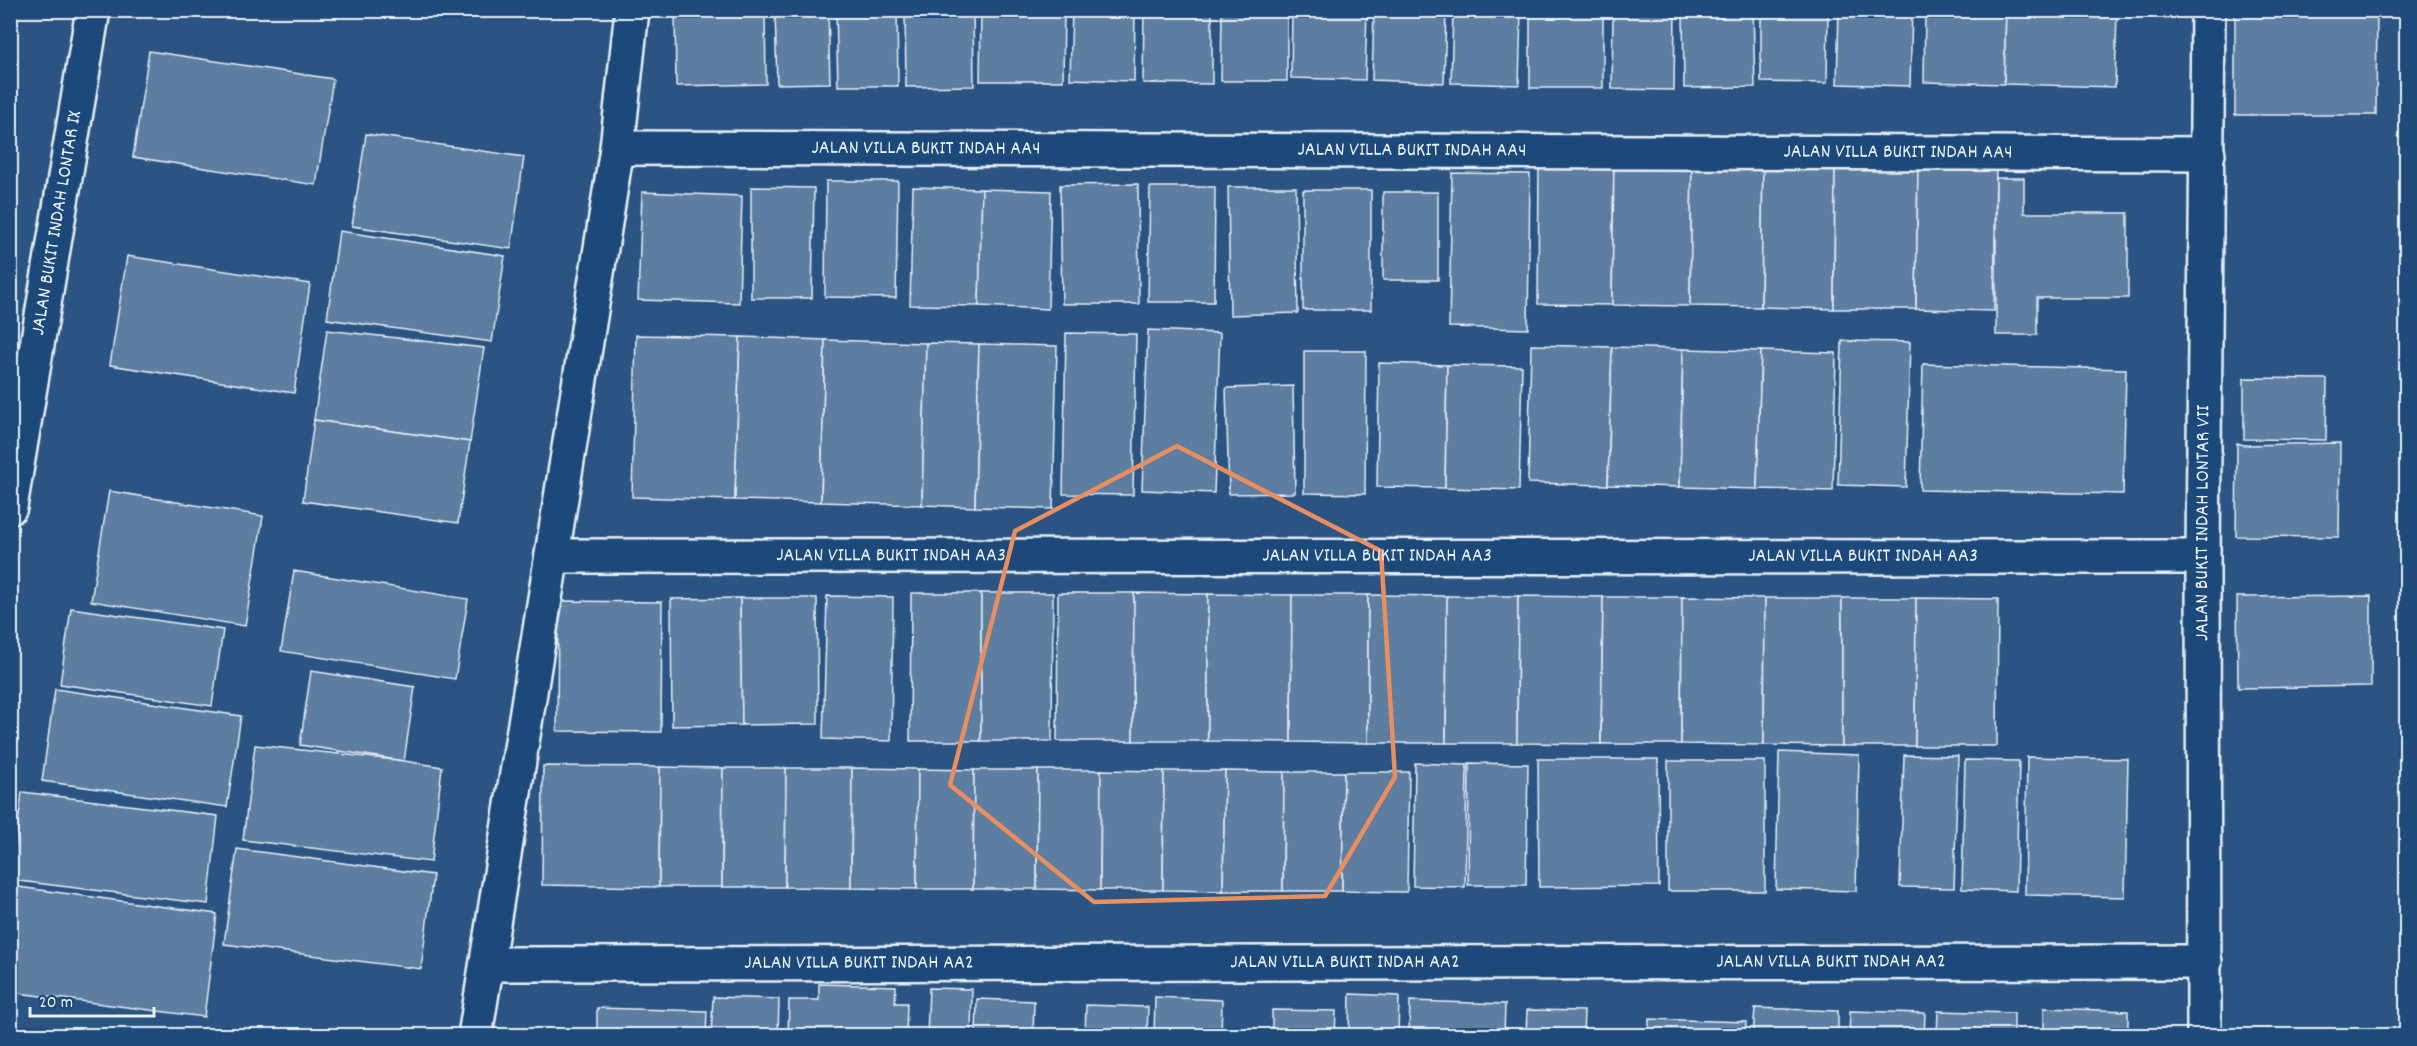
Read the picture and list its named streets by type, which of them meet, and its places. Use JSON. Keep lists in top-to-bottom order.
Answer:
{
  "streets": {
    "street": [
      "JALAN VILLA BUKIT INDAH AA4",
      "JALAN BUKIT INDAH LONTAR IX",
      "JALAN BUKIT INDAH LONTAR VII",
      "JALAN VILLA BUKIT INDAH AA3",
      "JALAN VILLA BUKIT INDAH AA2"
    ]
  },
  "crossings": [
    ["JALAN VILLA BUKIT INDAH AA4", "JALAN BUKIT INDAH LONTAR VII"],
    ["JALAN BUKIT INDAH LONTAR VII", "JALAN VILLA BUKIT INDAH AA3"],
    ["JALAN BUKIT INDAH LONTAR VII", "JALAN VILLA BUKIT INDAH AA2"]
  ],
  "scale_bar": "20 m"
}
